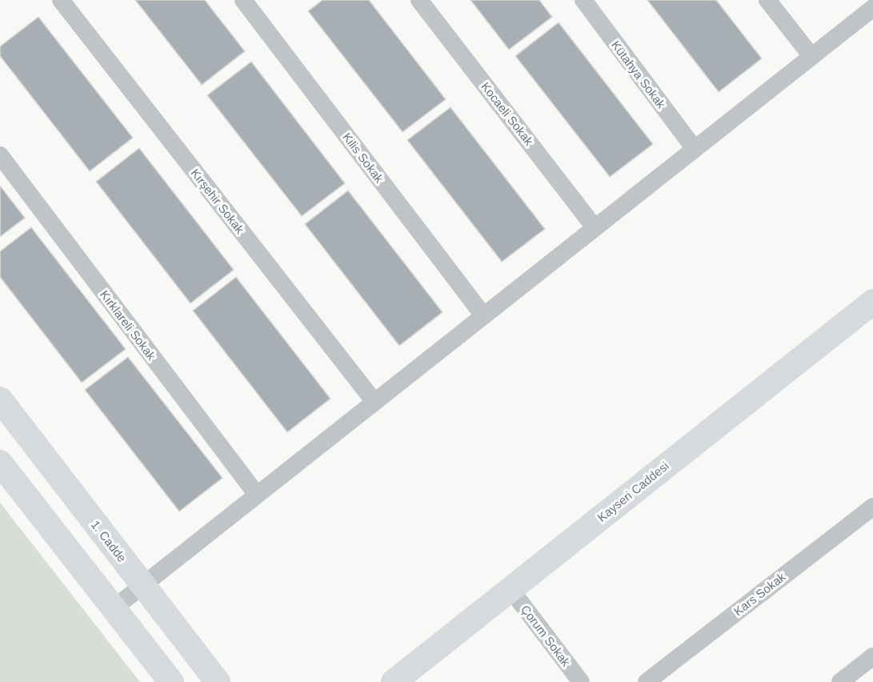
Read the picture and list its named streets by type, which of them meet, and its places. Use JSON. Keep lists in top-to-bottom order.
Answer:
{
  "streets": {
    "street": [
      "Kütahya Sokak",
      "Kocaeli Sokak",
      "Kilis Sokak",
      "Kırşehir Sokak",
      "Kırklareli Sokak",
      "Kayseri Caddesi",
      "1. Cadde",
      "Kars Sokak",
      "Çorum Sokak"
    ]
  },
  "crossings": [
    ["Kayseri Caddesi", "Çorum Sokak"]
  ]
}
